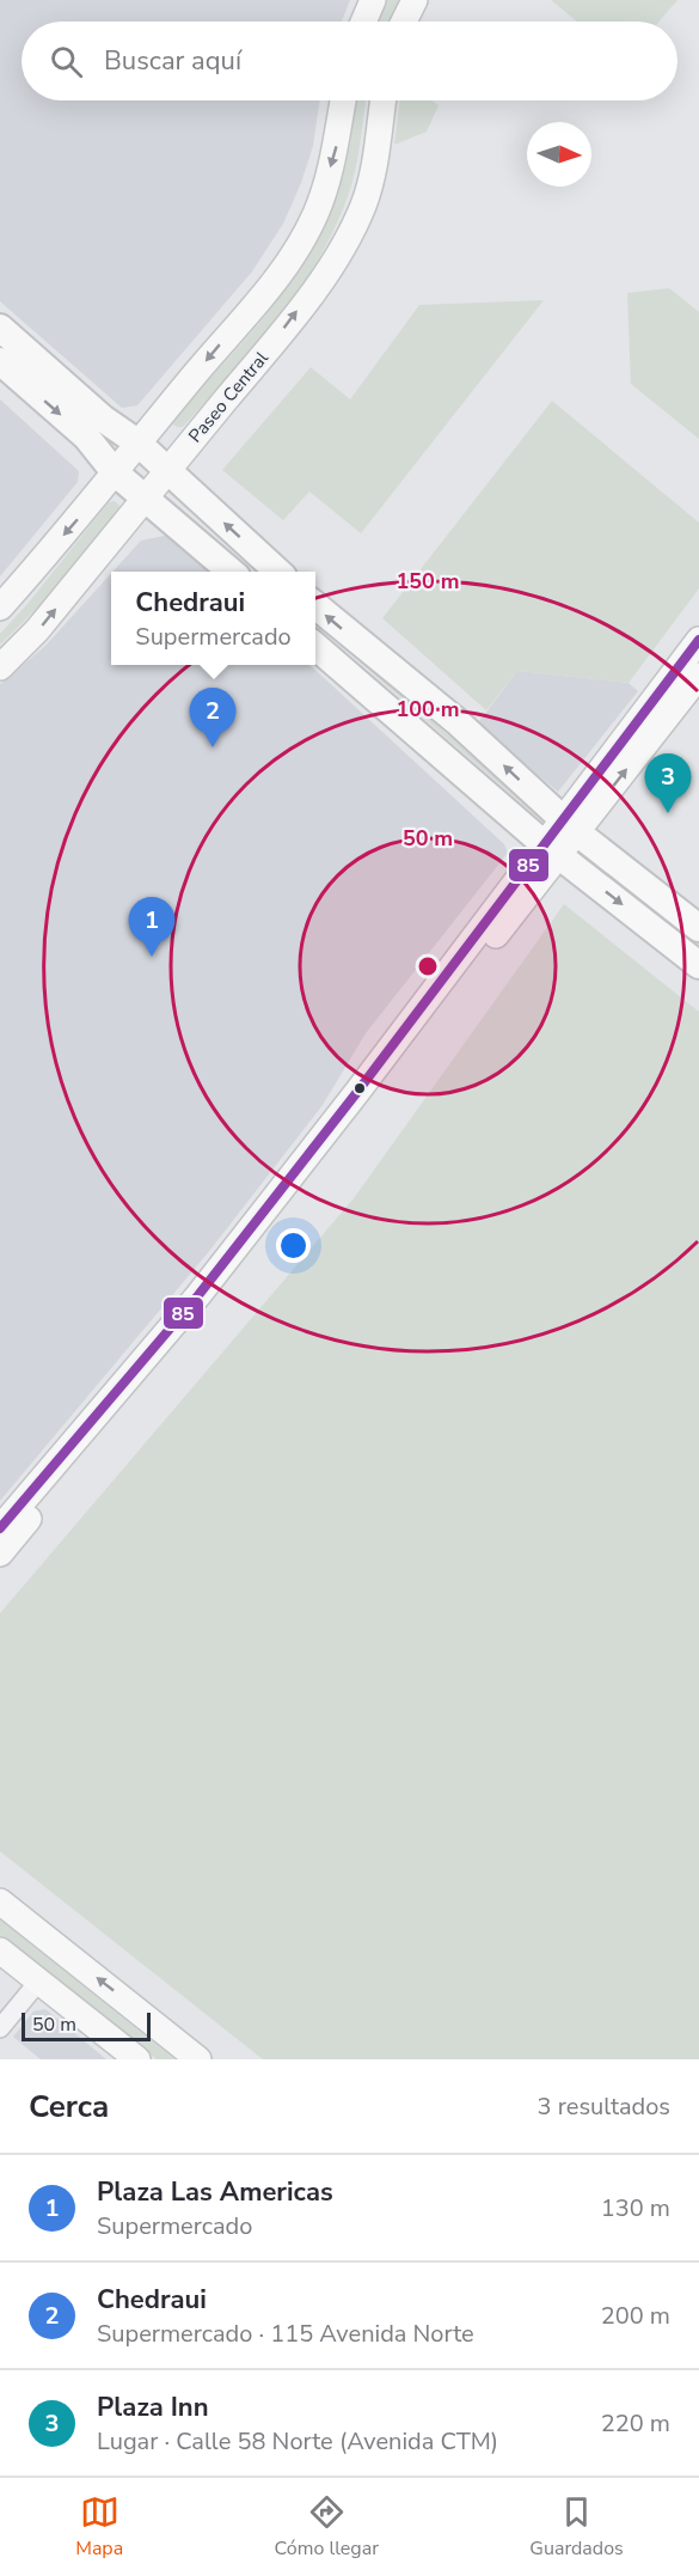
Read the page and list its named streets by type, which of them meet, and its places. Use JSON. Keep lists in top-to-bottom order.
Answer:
{
  "streets": {
    "main road": ["Paseo Central"]
  },
  "lines": ["transit line 85"],
  "scale_bar": "50 m",
  "north": "right",
  "page": {
    "search": "Buscar aquí",
    "popup": ["Chedraui", "Supermercado"],
    "pins": ["2", "3", "1"],
    "scale": "50 m",
    "heading": ["Cerca", "3 resultados"],
    "list": [
      {
        "mark": "1",
        "name": "Plaza Las Americas",
        "note": "Supermercado",
        "value": "130 m"
      },
      {
        "mark": "2",
        "name": "Chedraui",
        "note": "Supermercado · 115 Avenida Norte",
        "value": "200 m"
      },
      {
        "mark": "3",
        "name": "Plaza Inn",
        "note": "Lugar · Calle 58 Norte (Avenida CTM)",
        "value": "220 m"
      }
    ],
    "nav": ["Mapa", "Cómo llegar", "Guardados"]
  },
  "rings": ["150 m", "100 m", "50 m"]
}
